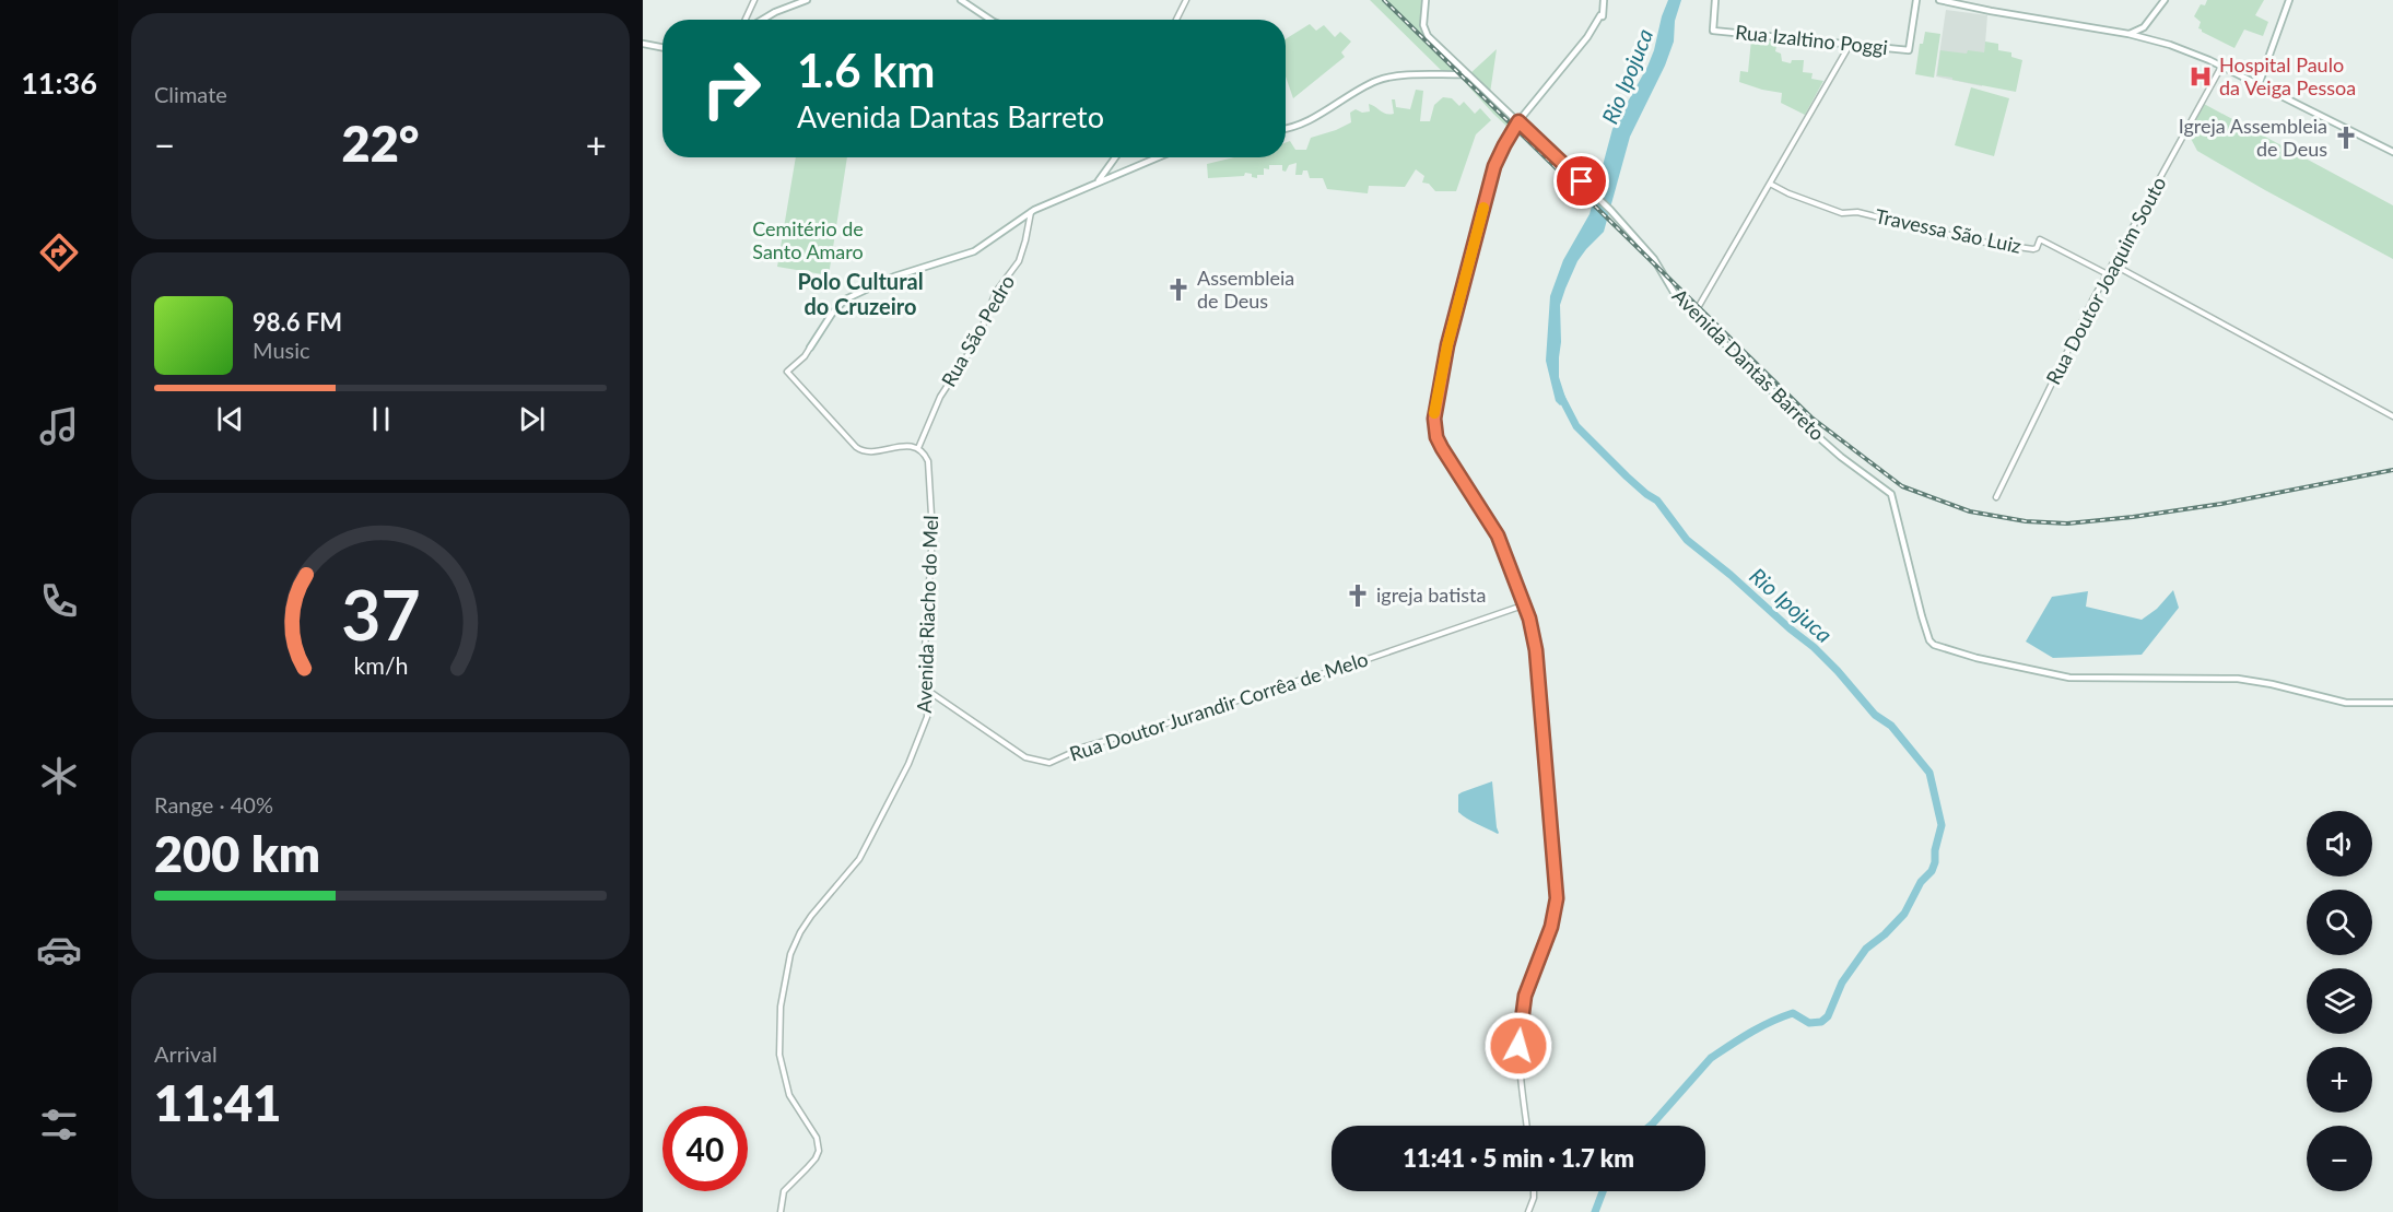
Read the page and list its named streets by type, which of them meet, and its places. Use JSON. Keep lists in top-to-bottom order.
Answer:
{
  "streets": {
    "main road": ["Rua Izaltino Poggi", "Avenida Dantas Barreto"],
    "street": [
      "Travessa São Luiz",
      "Rua Doutor Joaquim Souto",
      "Rua São Pedro",
      "Avenida Riacho do Mel",
      "Rua Doutor Jurandir Corrêa de Melo"
    ]
  },
  "crossings": [
    ["Travessa São Luiz", "Rua Doutor Joaquim Souto"],
    ["Rua São Pedro", "Avenida Riacho do Mel"],
    ["Avenida Riacho do Mel", "Rua Doutor Jurandir Corrêa de Melo"]
  ],
  "districts": ["Polo Cultural do Cruzeiro"],
  "water": ["Rio Ipojuca"],
  "parks": ["Cemitério de Santo Amaro"],
  "places": {
    "hospital": ["Hospital Paulo da Veiga Pessoa"],
    "church": ["Igreja Assembleia de Deus", "Assembleia de Deus", "igreja batista"]
  },
  "page": {
    "tabs": "11:36",
    "tile": [
      "Climate",
      ["Range · 40%", "200 km"],
      ["Arrival", "11:41"]
    ],
    "turn": ["1.6 km", "Avenida Dantas Barreto"],
    "heat": ["−", "22°", "+"],
    "song": ["98.6 FM", "Music"],
    "map_buttons": ["+", "−"],
    "limit": "40",
    "trip": "11:41 · 5 min · 1.7 km",
    "gauge": ["37", "km/h"]
  }
}
